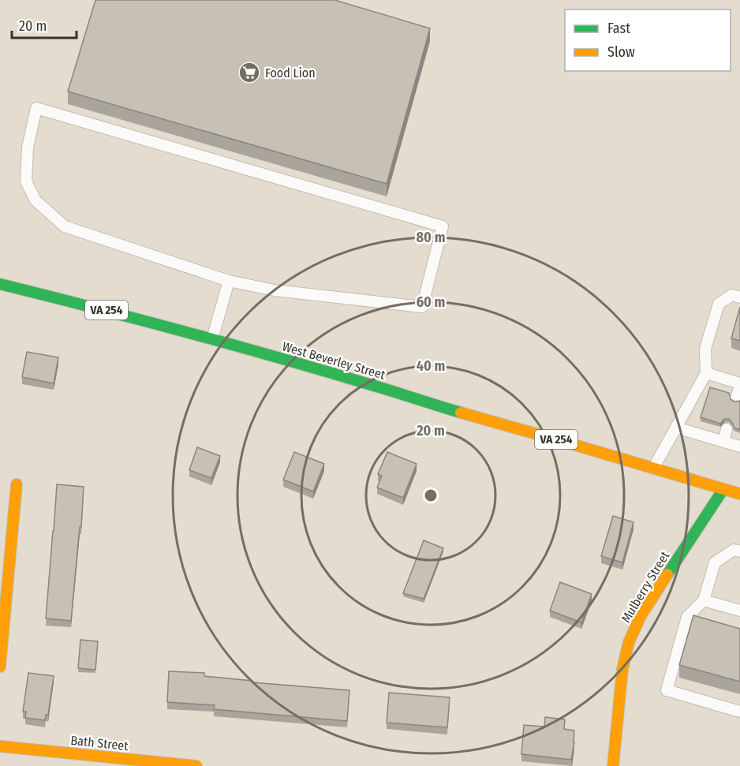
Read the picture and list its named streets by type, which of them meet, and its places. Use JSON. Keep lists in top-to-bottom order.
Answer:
{
  "streets": {
    "main road": [
      "VA 254",
      "West Beverley Street",
      "Mulberry Street",
      "Bath Street"
    ]
  },
  "crossings": [
    ["West Beverley Street", "Mulberry Street"]
  ],
  "places": {
    "supermarket": ["Food Lion"]
  },
  "legend": ["Fast", "Slow"],
  "scale_bar": "20 m",
  "rings": [
    "80 m",
    "60 m",
    "40 m",
    "20 m"
  ]
}
